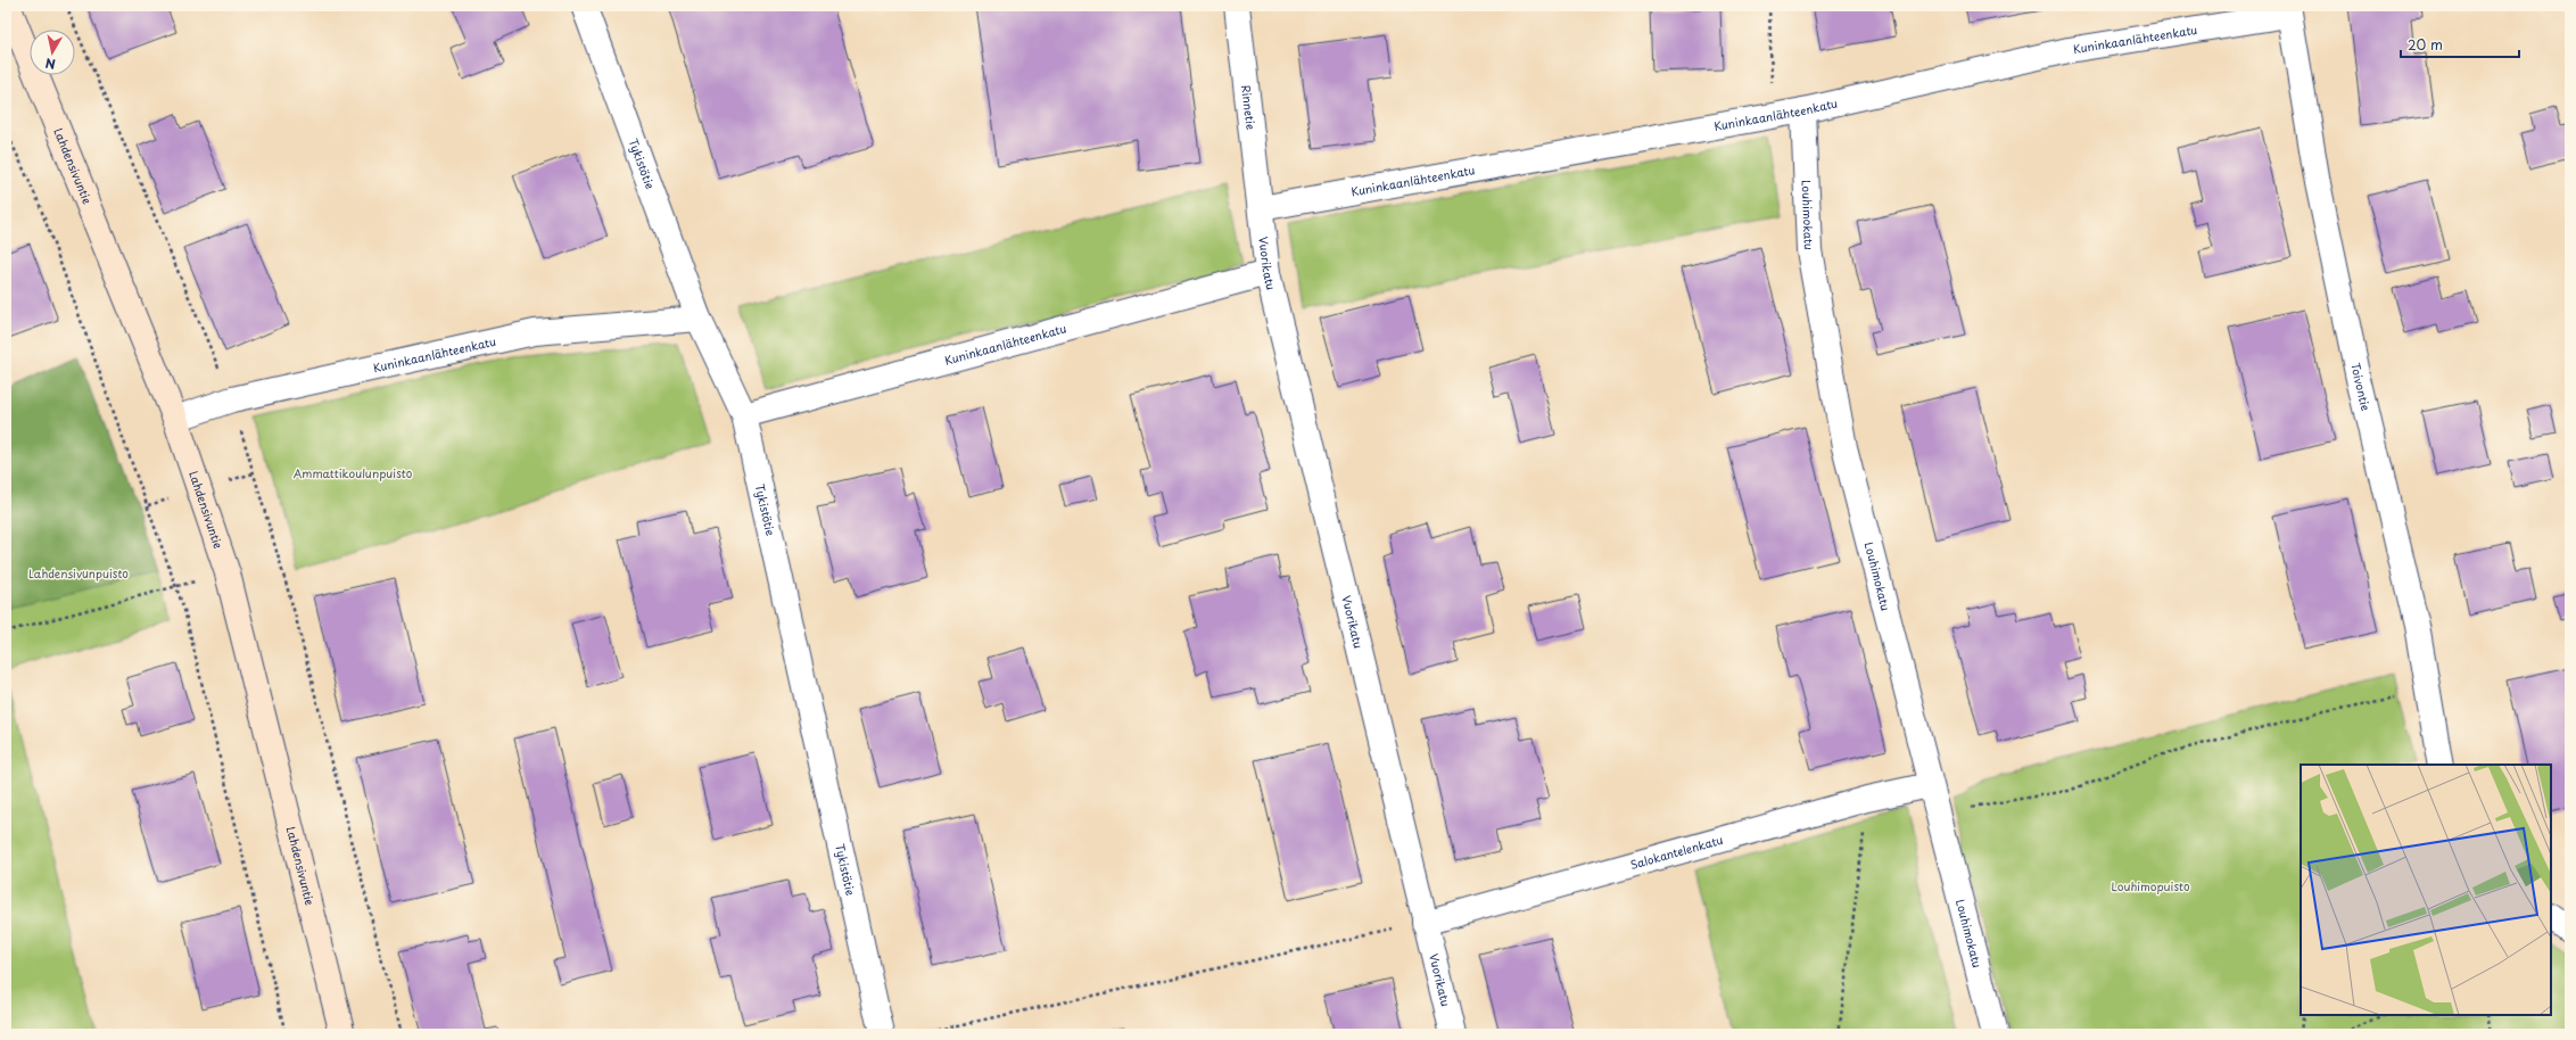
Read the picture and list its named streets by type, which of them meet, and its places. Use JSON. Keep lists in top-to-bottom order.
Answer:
{
  "streets": {
    "main road": ["Lahdensivuntie"],
    "street": [
      "Kuninkaanlähteenkatu",
      "Rinnetie",
      "Tykistötie",
      "Louhimokatu",
      "Vuorikatu",
      "Toivontie",
      "Salokantelenkatu"
    ]
  },
  "crossings": [
    ["Kuninkaanlähteenkatu", "Rinnetie"],
    ["Kuninkaanlähteenkatu", "Tykistötie"],
    ["Kuninkaanlähteenkatu", "Lahdensivuntie"],
    ["Kuninkaanlähteenkatu", "Louhimokatu"],
    ["Kuninkaanlähteenkatu", "Vuorikatu"],
    ["Kuninkaanlähteenkatu", "Toivontie"],
    ["Rinnetie", "Vuorikatu"],
    ["Louhimokatu", "Salokantelenkatu"],
    ["Vuorikatu", "Salokantelenkatu"]
  ],
  "parks": ["Ammattikoulunpuisto", "Lahdensivunpuisto", "Louhimopuisto"],
  "scale_bar": "20 m",
  "north": "bottom"
}
